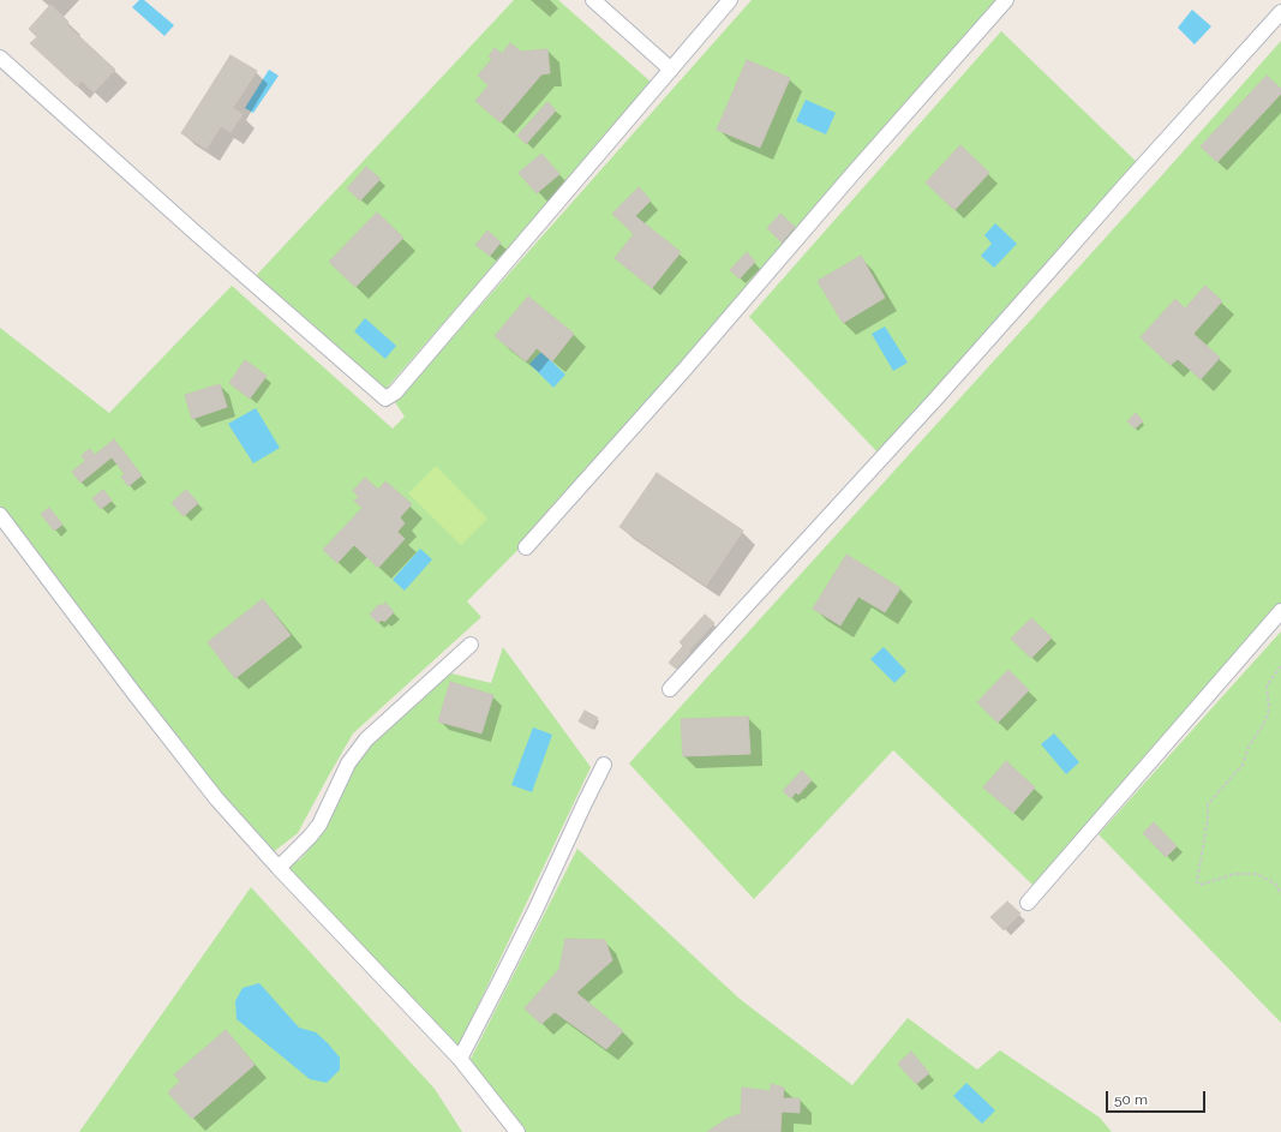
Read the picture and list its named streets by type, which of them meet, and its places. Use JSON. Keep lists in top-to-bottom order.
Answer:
{
  "scale_bar": "50 m"
}
